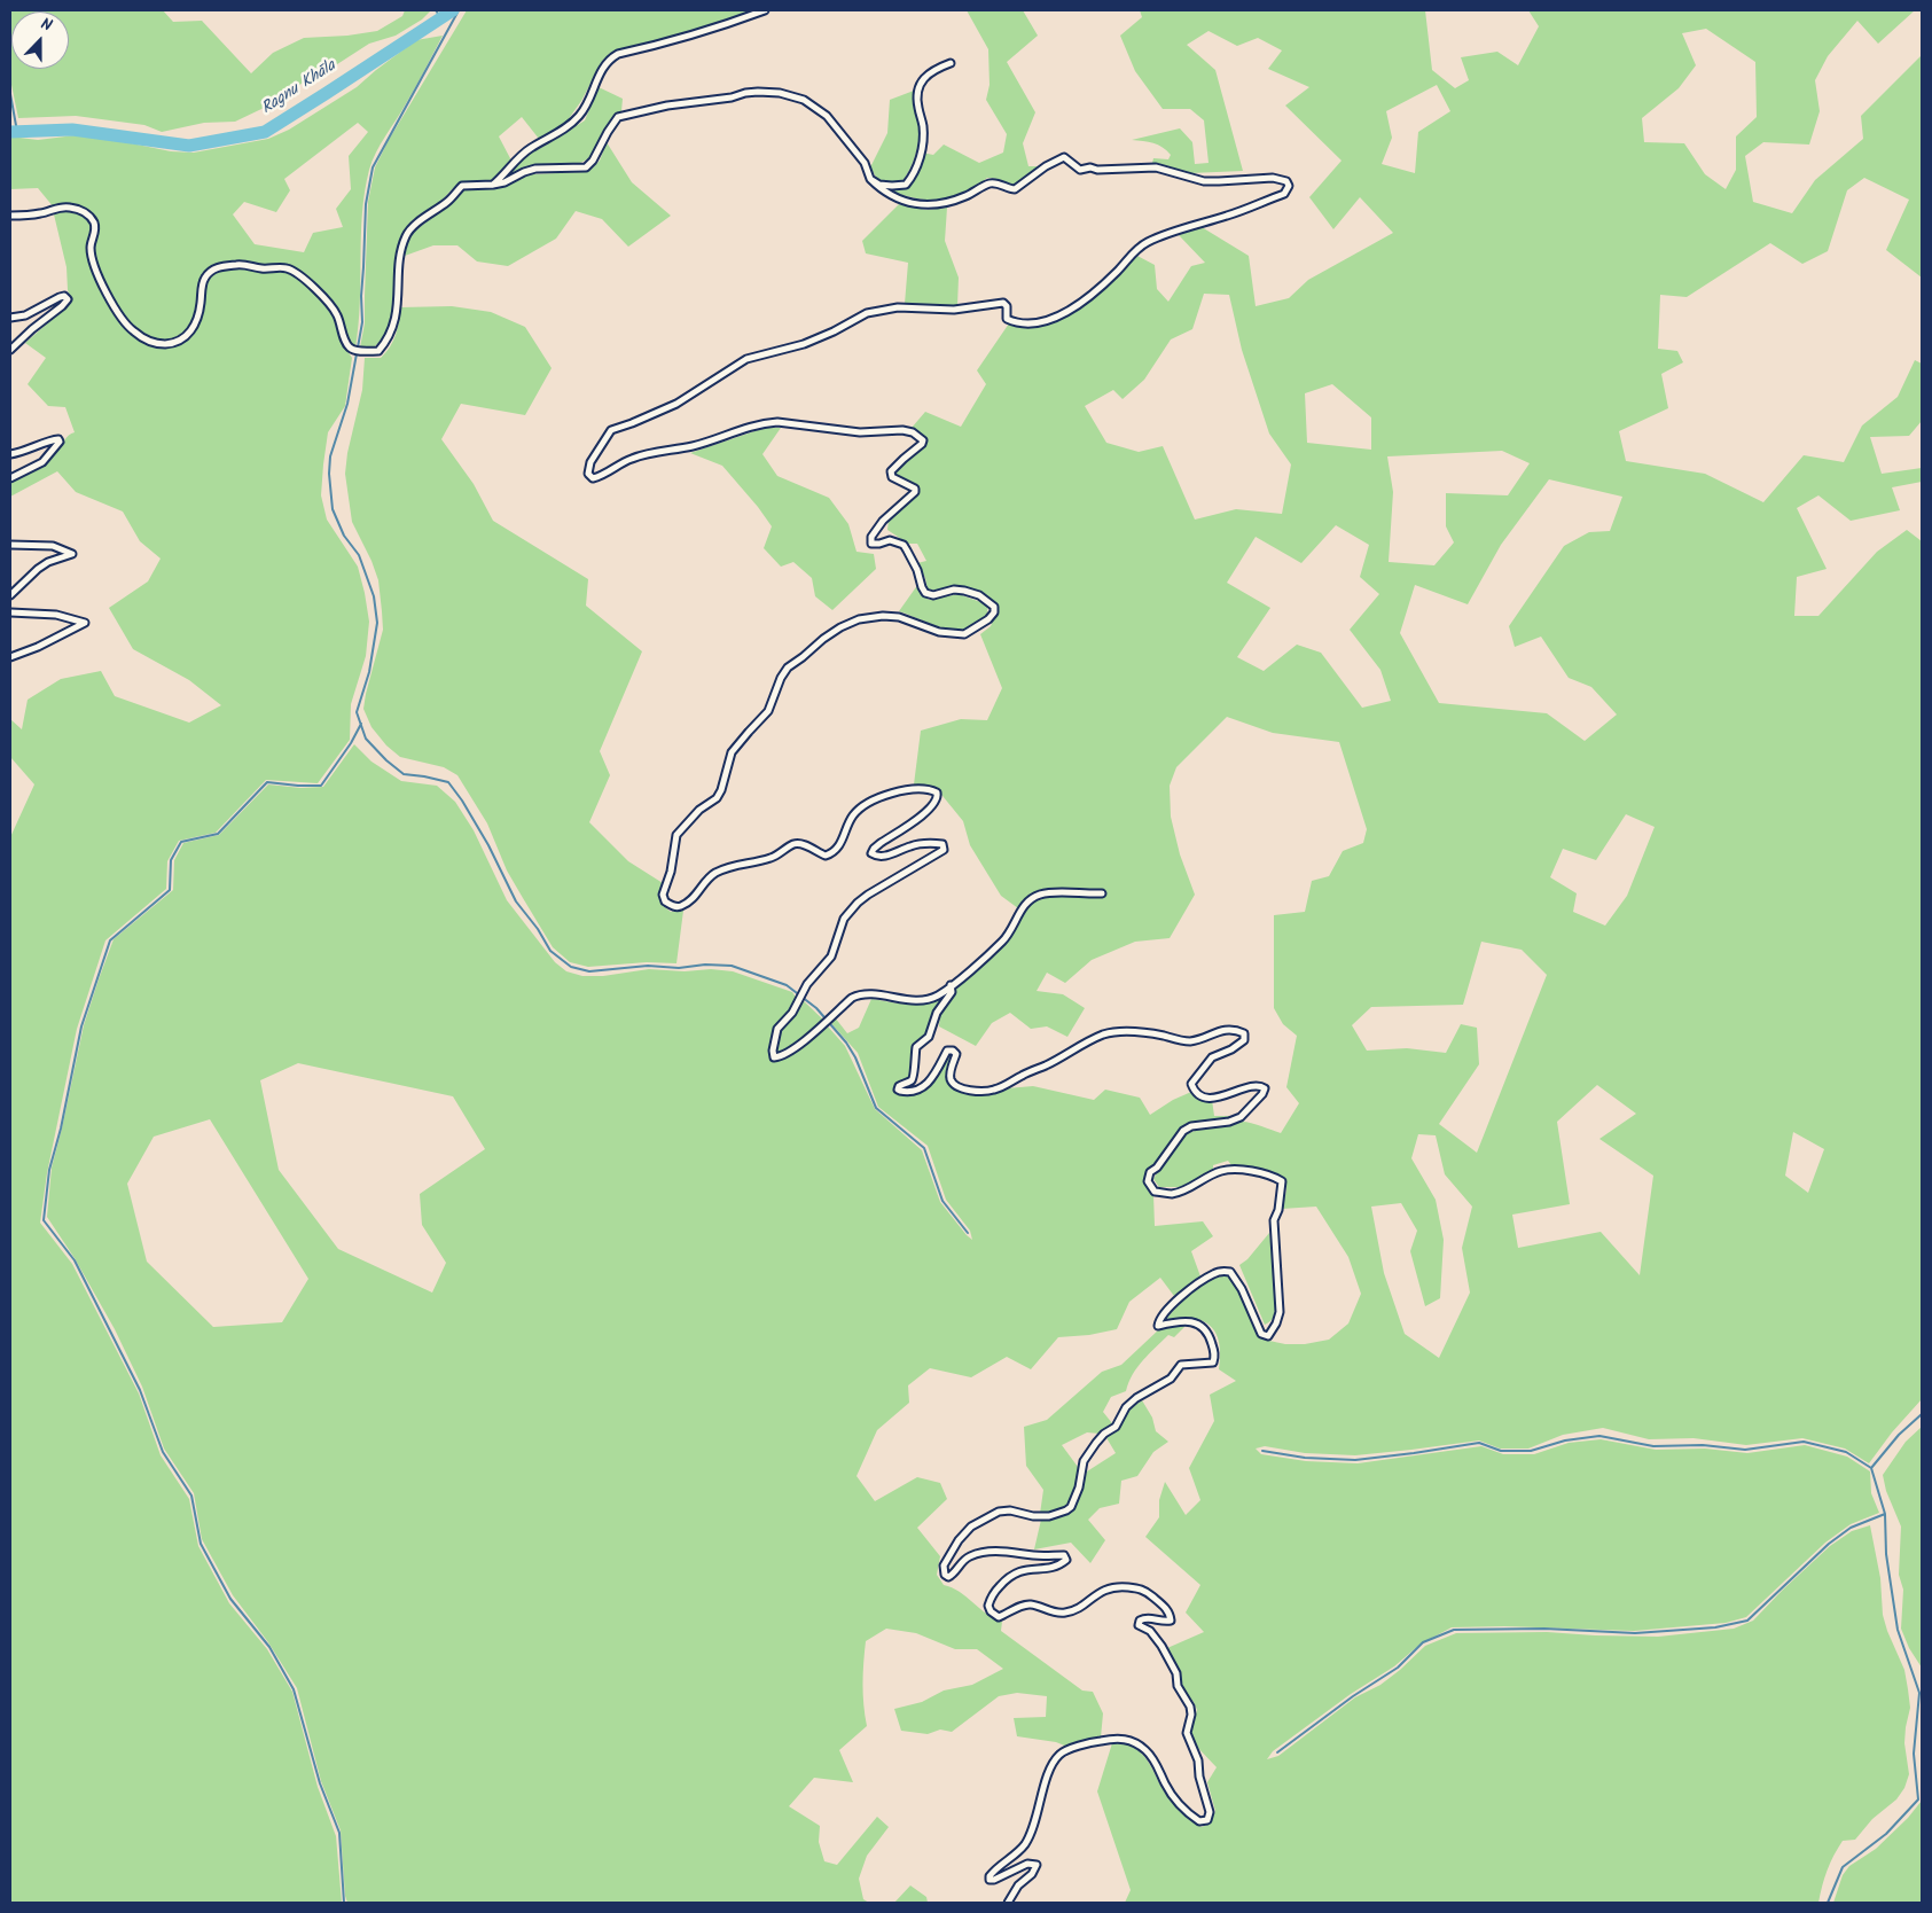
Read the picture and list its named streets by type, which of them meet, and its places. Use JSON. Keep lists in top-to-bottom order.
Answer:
{
  "water": ["Ragnu Khāla"],
  "north": "top"
}
